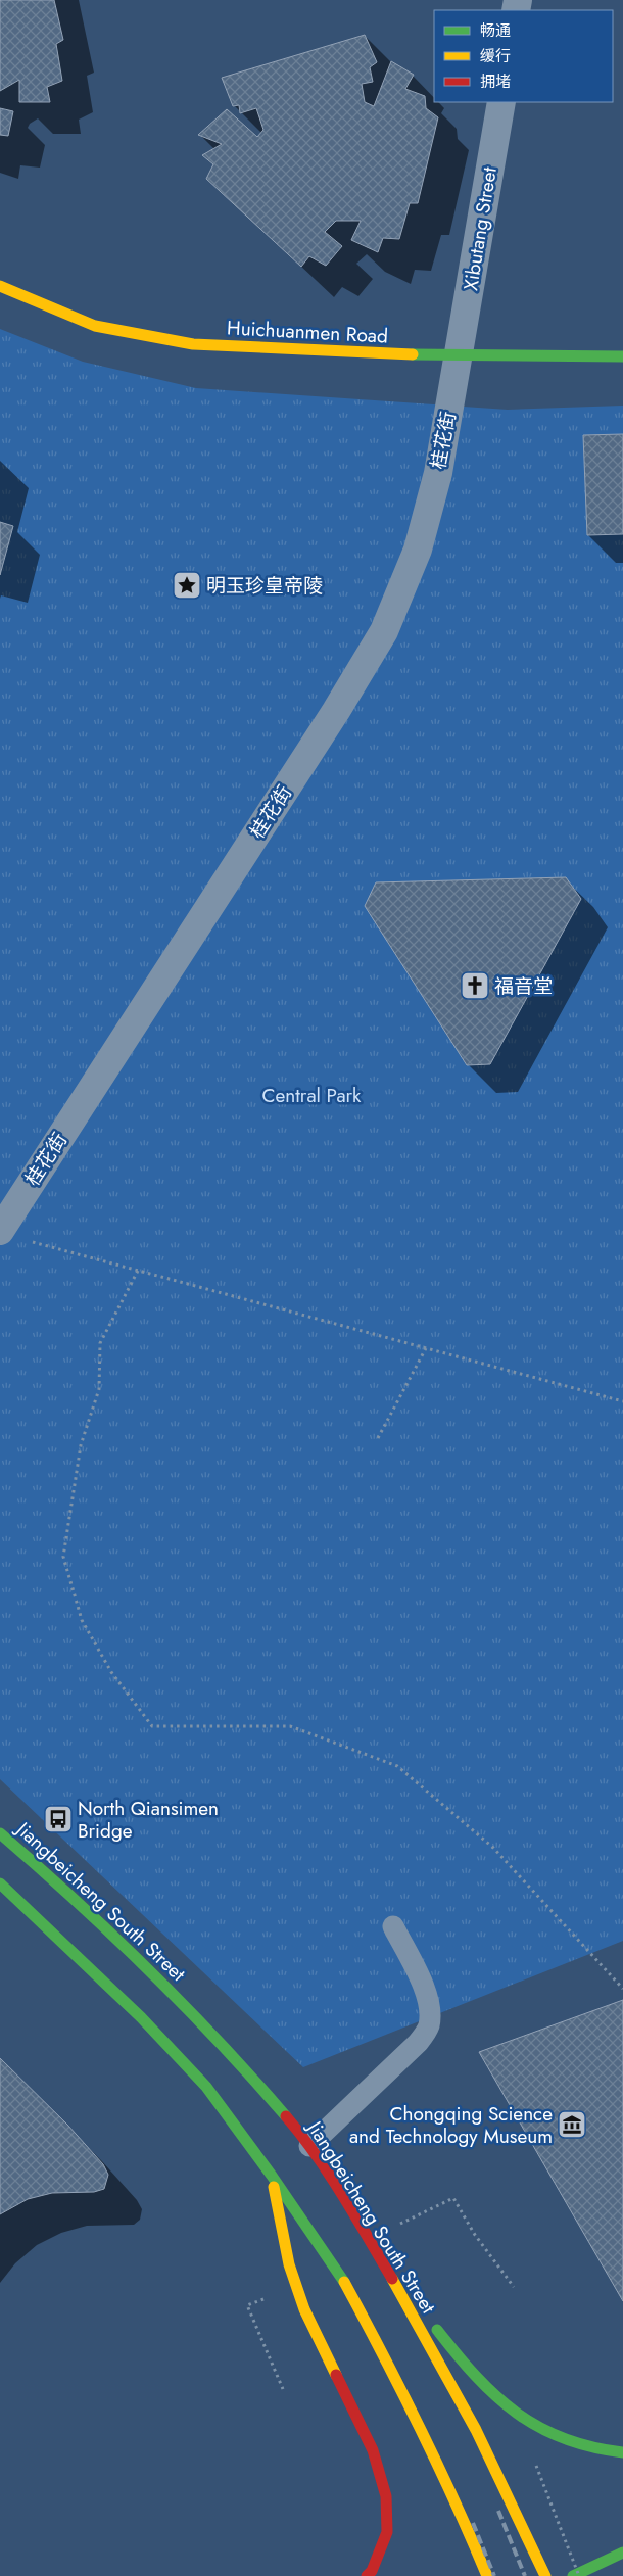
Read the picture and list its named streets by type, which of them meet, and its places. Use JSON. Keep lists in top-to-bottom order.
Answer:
{
  "streets": {
    "main road": ["Huichuanmen Road", "Jiangbeicheng South Street"],
    "street": ["Xibutang Street", "桂花街"]
  },
  "crossings": [
    ["Xibutang Street", "Huichuanmen Road"],
    ["Xibutang Street", "桂花街"],
    ["Huichuanmen Road", "桂花街"]
  ],
  "parks": ["Central Park"],
  "places": {
    "place": ["明玉珍皇帝陵"],
    "church": ["福音堂"],
    "bus stop": ["North Qiansimen Bridge"],
    "museum": ["Chongqing Science and Technology Museum"]
  },
  "legend": ["畅通", "缓行", "拥堵"]
}
